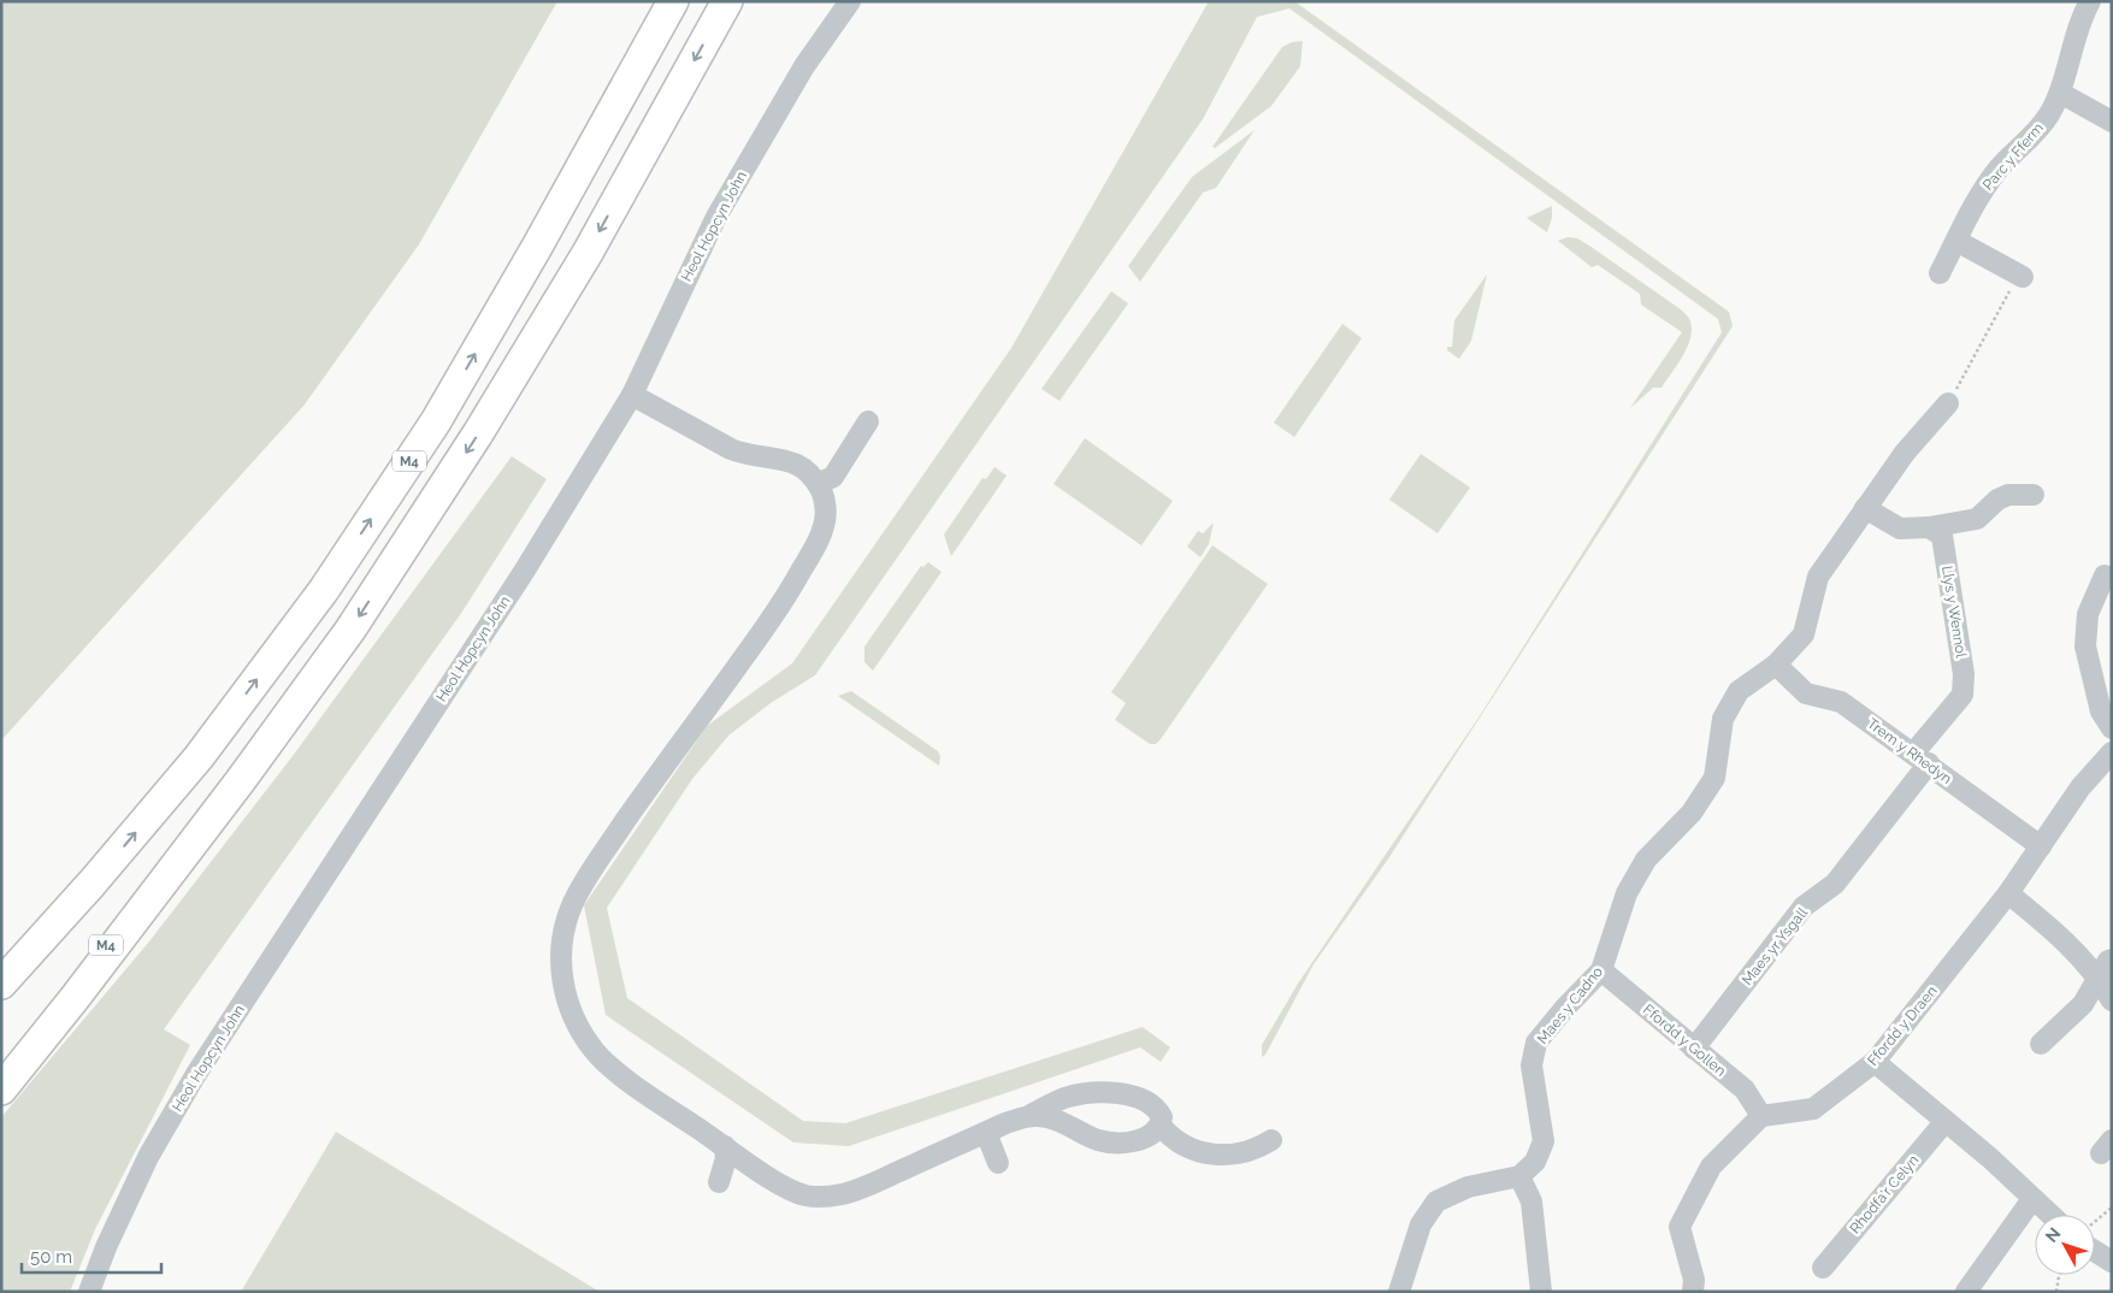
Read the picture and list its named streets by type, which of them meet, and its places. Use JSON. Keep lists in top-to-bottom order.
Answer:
{
  "streets": {
    "highway": ["M4"],
    "street": [
      "Parc y Fferm",
      "Heol Hopcyn John",
      "Llys y Wennol",
      "Trem y Rhedyn",
      "Maes yr Ysgall",
      "Maes y Cadno",
      "Ffordd y Draen",
      "Ffordd y Gollen",
      "Rhodfa'r Celyn"
    ]
  },
  "crossings": [
    ["Llys y Wennol", "Trem y Rhedyn"],
    ["Llys y Wennol", "Maes yr Ysgall"],
    ["Trem y Rhedyn", "Maes yr Ysgall"],
    ["Trem y Rhedyn", "Maes y Cadno"],
    ["Trem y Rhedyn", "Ffordd y Draen"],
    ["Maes yr Ysgall", "Ffordd y Gollen"],
    ["Maes y Cadno", "Ffordd y Gollen"],
    ["Ffordd y Draen", "Ffordd y Gollen"]
  ],
  "scale_bar": "50 m",
  "north": "top left"
}
